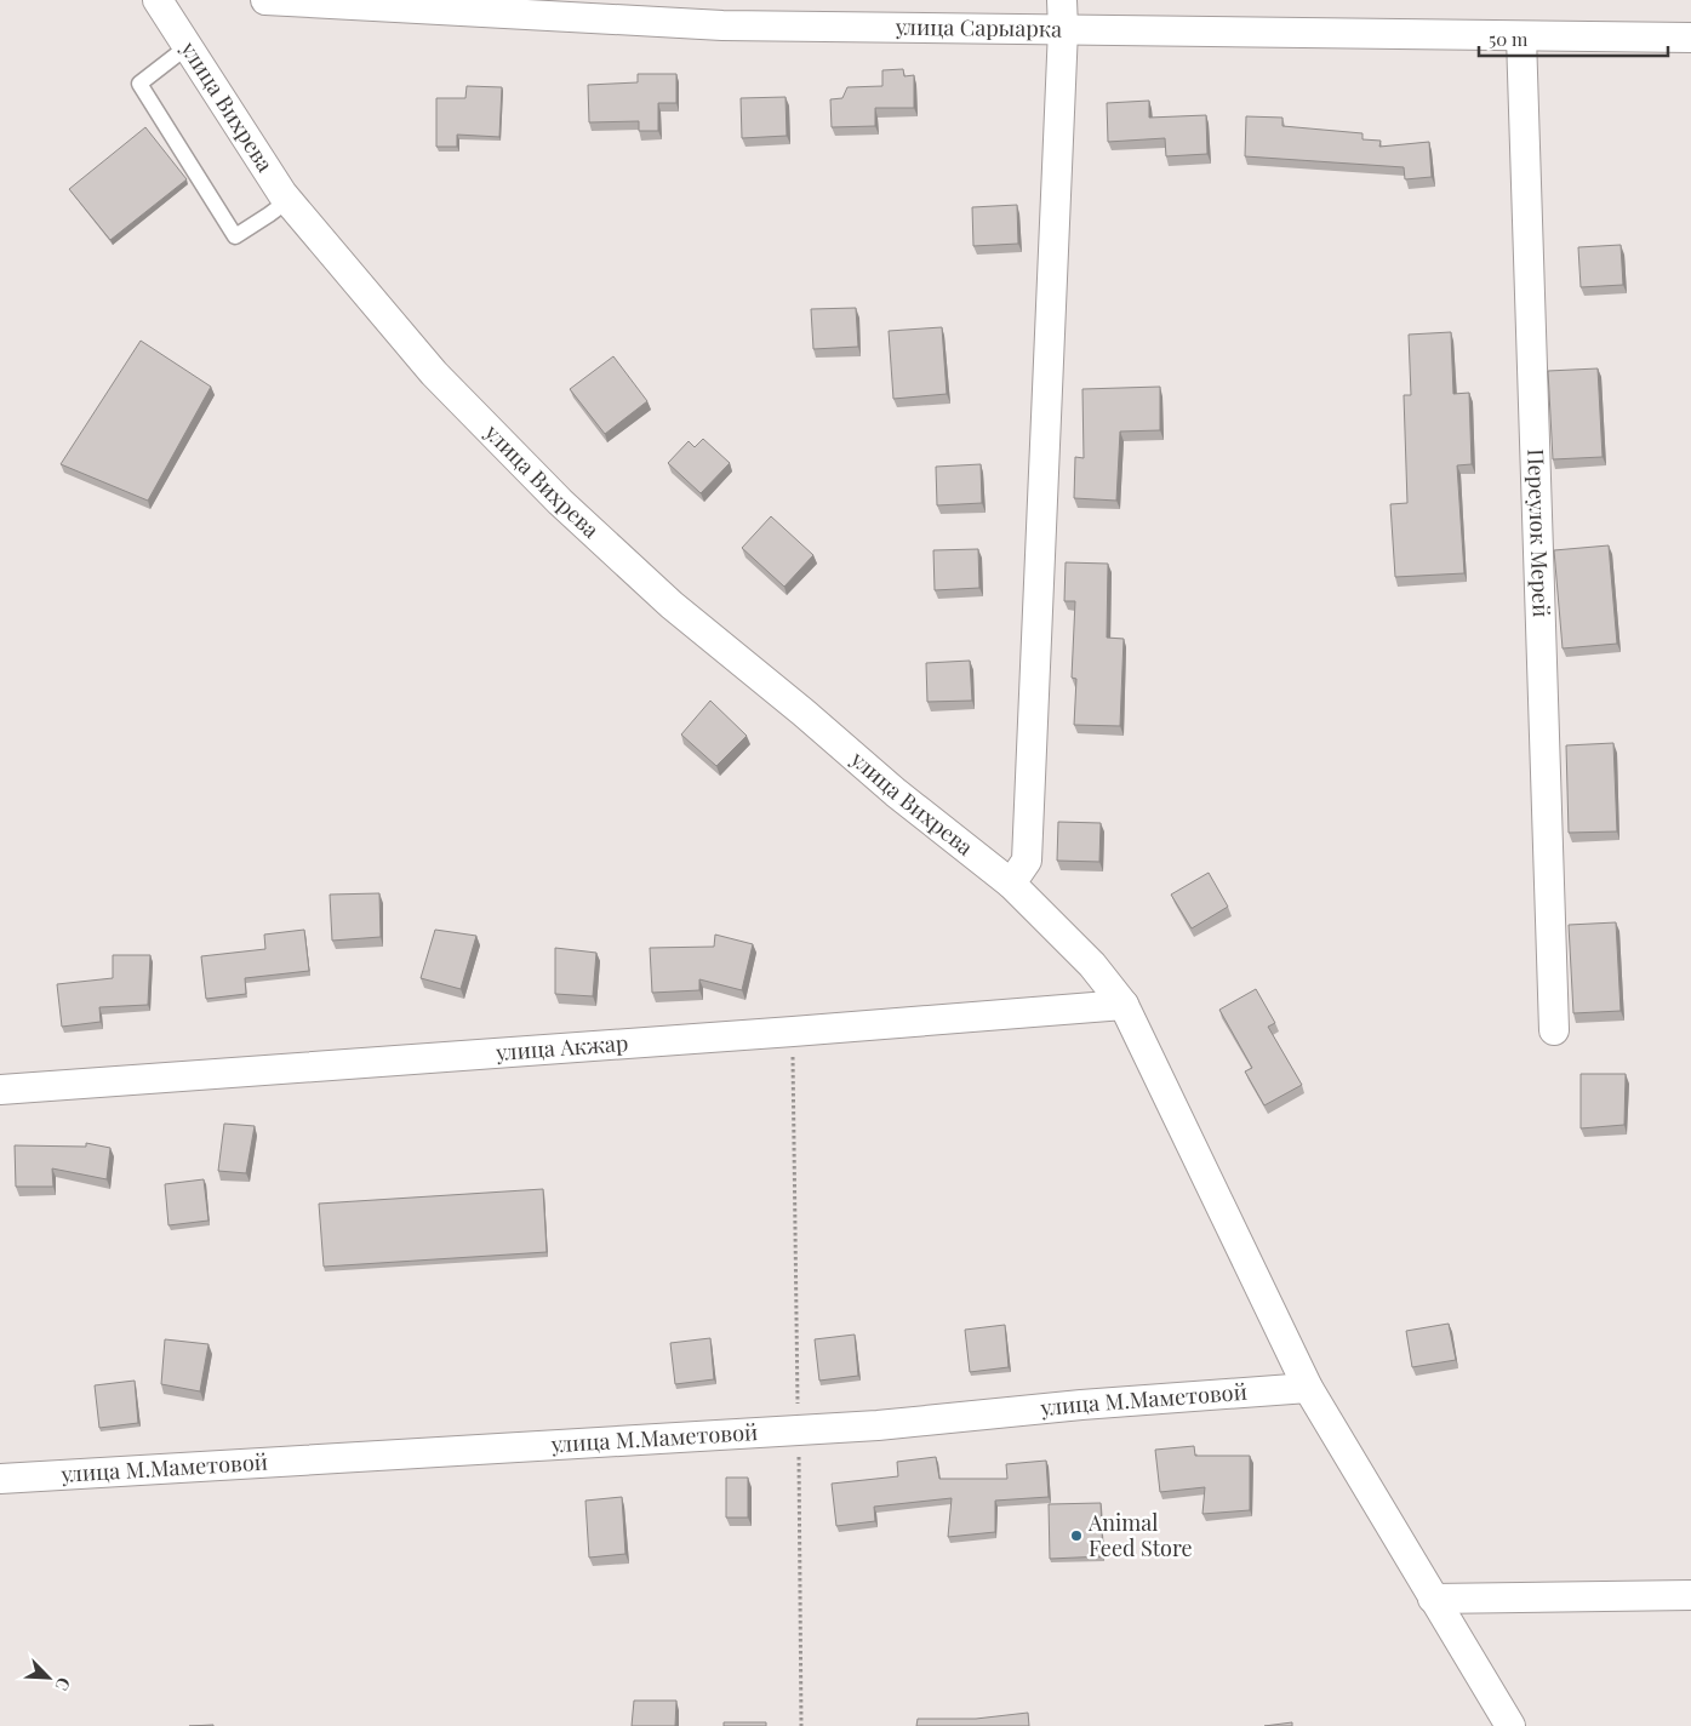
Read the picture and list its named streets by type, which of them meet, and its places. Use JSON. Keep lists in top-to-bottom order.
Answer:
{
  "streets": {
    "street": [
      "улица Сарыарка",
      "улица Вихрева",
      "Переулок Мерей",
      "улица Акжар",
      "улица М.Маметовой"
    ]
  },
  "crossings": [
    ["улица Сарыарка", "Переулок Мерей"],
    ["улица Вихрева", "улица Акжар"],
    ["улица Вихрева", "улица М.Маметовой"]
  ],
  "places": ["Animal Feed Store"],
  "scale_bar": "50 m",
  "north": "bottom right"
}
